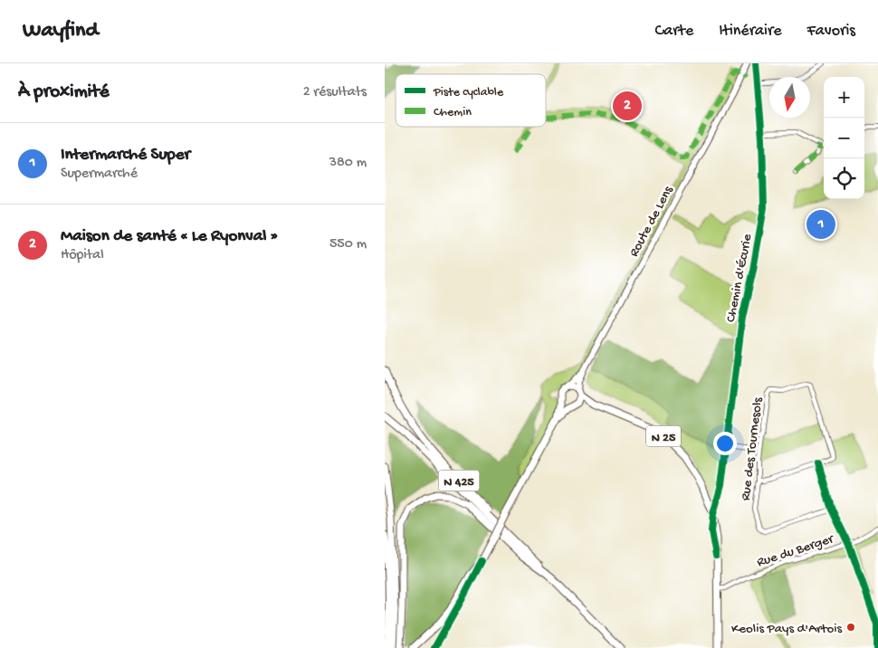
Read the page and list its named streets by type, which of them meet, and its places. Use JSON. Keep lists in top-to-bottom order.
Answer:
{
  "streets": {
    "main road": ["Route de Lens", "N 25", "N 425"],
    "street": ["Chemin d'Écurie", "Rue des Tournesols", "Rue du Berger"]
  },
  "crossings": [
    ["Route de Lens", "N 25"],
    ["Chemin d'Écurie", "N 25"],
    ["N 25", "Rue du Berger"]
  ],
  "places": ["Keolis Pays d'Artois"],
  "legend": ["Piste cyclable", "Chemin"],
  "north": "bottom",
  "page": {
    "header": "Wayfind",
    "nav": ["Carte", "Itinéraire", "Favoris"],
    "heading": ["À proximité", "2 résultats"],
    "map_buttons": ["+", "−"],
    "pins": ["2", "1"],
    "list": [
      {
        "mark": "1",
        "name": "Intermarché Super",
        "note": "Supermarché",
        "value": "380 m"
      },
      {
        "mark": "2",
        "name": "Maison de santé « Le Ryonval »",
        "note": "Hôpital",
        "value": "550 m"
      }
    ]
  }
}
